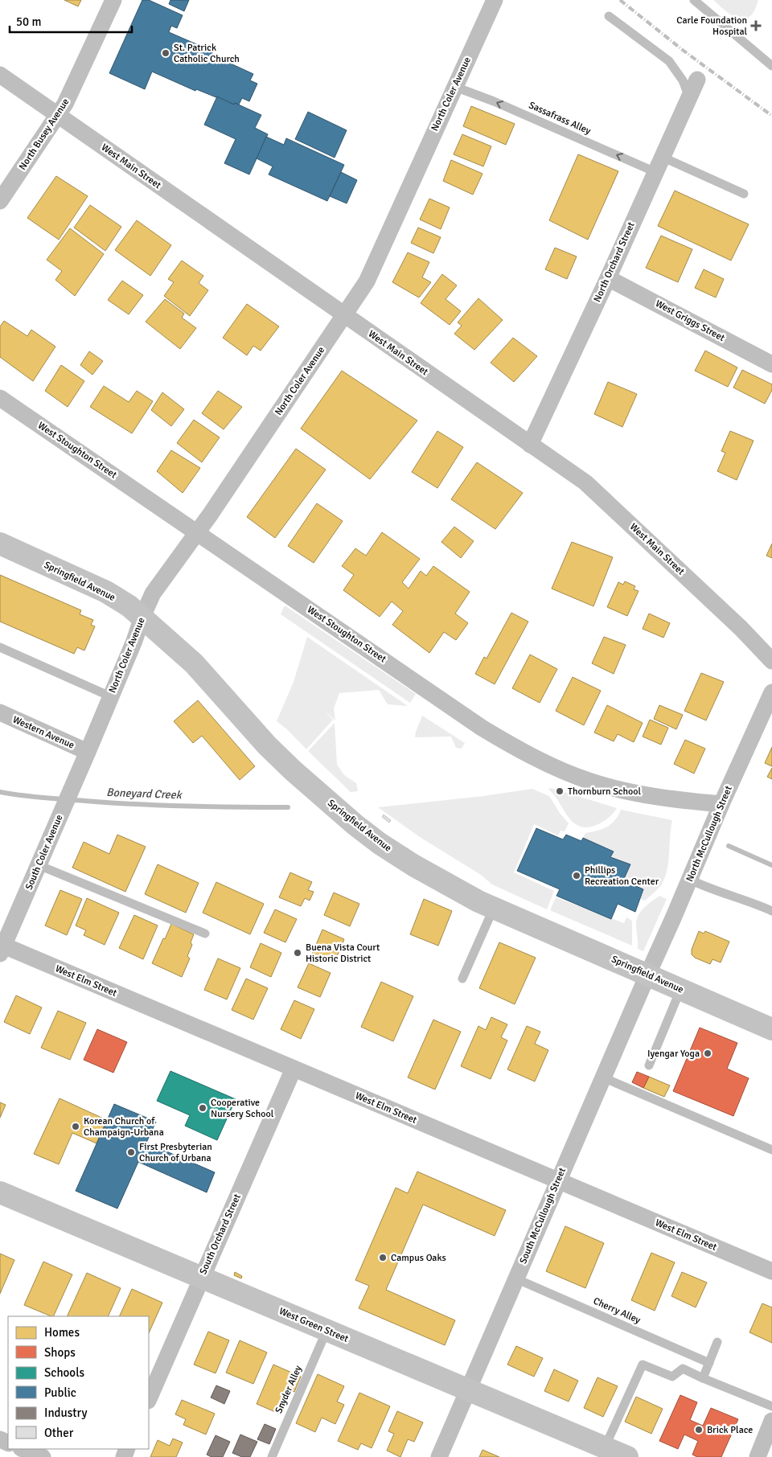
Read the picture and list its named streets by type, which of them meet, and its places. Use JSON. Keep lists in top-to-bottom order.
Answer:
{
  "streets": {
    "street": [
      "North Coler Avenue",
      "North Busey Avenue",
      "West Main Street",
      "North Orchard Street",
      "West Griggs Street",
      "West Stoughton Street",
      "Springfield Avenue",
      "Western Avenue",
      "North McCullough Street",
      "South Coler Avenue",
      "West Elm Street",
      "South McCullough Street",
      "South Orchard Street",
      "West Green Street"
    ],
    "lane": ["Sassafrass Alley", "Cherry Alley", "Snyder Alley"]
  },
  "crossings": [
    ["North Coler Avenue", "Sassafrass Alley"],
    ["North Coler Avenue", "West Main Street"],
    ["North Coler Avenue", "West Stoughton Street"],
    ["North Coler Avenue", "Springfield Avenue"],
    ["North Coler Avenue", "Western Avenue"],
    ["North Coler Avenue", "South Coler Avenue"],
    ["Sassafrass Alley", "North Orchard Street"],
    ["North Busey Avenue", "West Main Street"],
    ["West Main Street", "North Orchard Street"],
    ["North Orchard Street", "West Griggs Street"],
    ["West Stoughton Street", "North McCullough Street"],
    ["Springfield Avenue", "North McCullough Street"],
    ["Springfield Avenue", "South McCullough Street"],
    ["Western Avenue", "South Coler Avenue"],
    ["North McCullough Street", "South McCullough Street"],
    ["South Coler Avenue", "West Elm Street"],
    ["West Elm Street", "South McCullough Street"],
    ["West Elm Street", "South Orchard Street"],
    ["South McCullough Street", "Cherry Alley"],
    ["South McCullough Street", "West Green Street"],
    ["South Orchard Street", "West Green Street"],
    ["West Green Street", "Snyder Alley"]
  ],
  "one_way": ["Sassafrass Alley"],
  "water": ["Boneyard Creek"],
  "places": {
    "health": ["Carle Foundation Hospital"],
    "other": [
      "St. Patrick Catholic Church",
      "Thornburn School",
      "Phillips Recreation Center",
      "Buena Vista Court Historic District",
      "Iyengar Yoga",
      "Cooperative Nursery School",
      "Korean Church of Champaign-Urbana",
      "First Presbyterian Church of Urbana",
      "Campus Oaks",
      "Brick Place"
    ]
  },
  "legend": [
    "Homes",
    "Shops",
    "Schools",
    "Public",
    "Industry",
    "Other"
  ],
  "scale_bar": "50 m"
}
